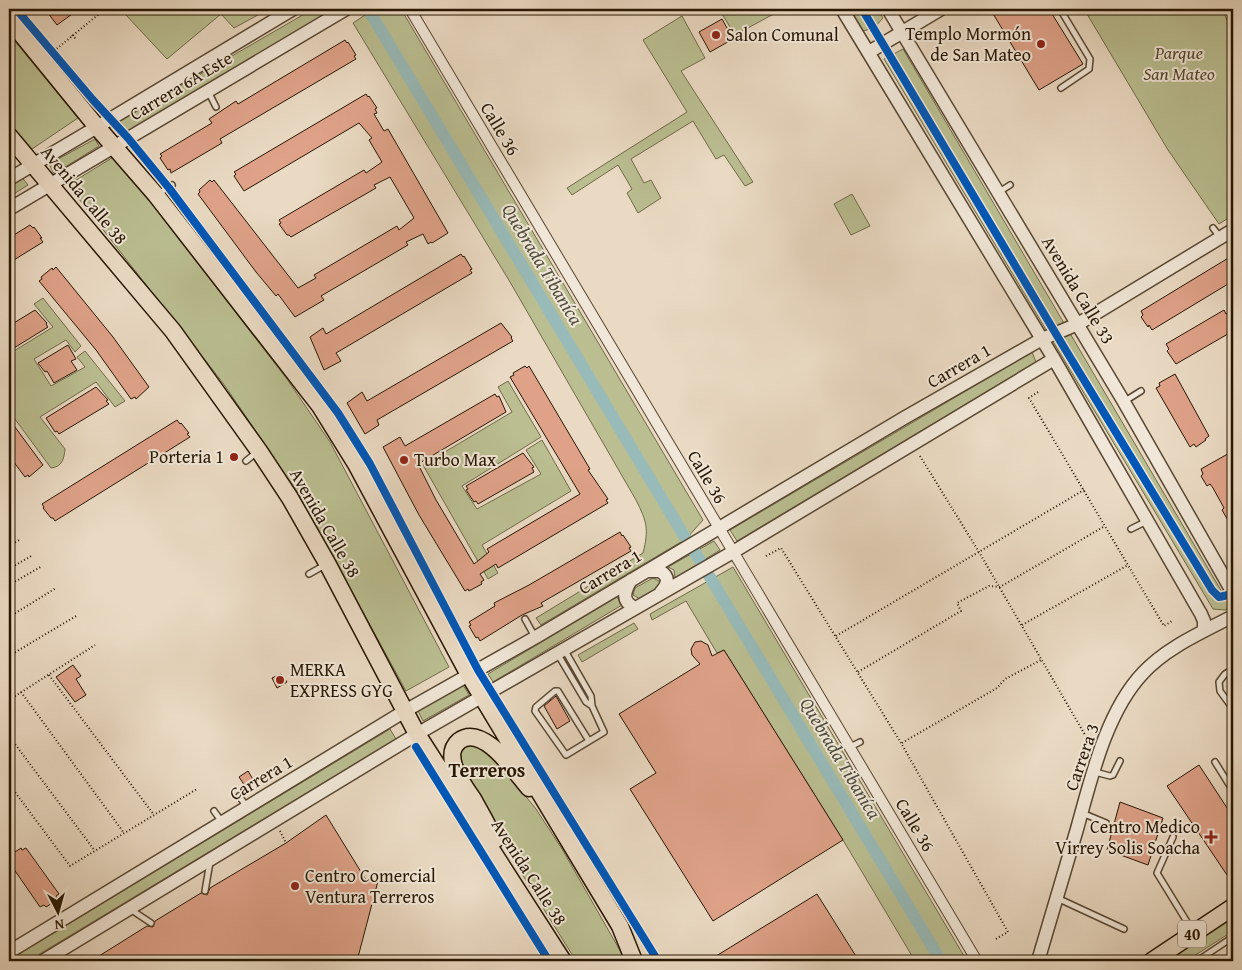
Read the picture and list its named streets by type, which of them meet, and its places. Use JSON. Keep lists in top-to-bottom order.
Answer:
{
  "streets": {
    "main road": ["Avenida Calle 38", "40"],
    "street": [
      "Carrera 6A Este",
      "Calle 36",
      "Avenida Calle 33",
      "Carrera 1",
      "Carrera 3"
    ]
  },
  "crossings": [
    ["Carrera 6A Este", "Avenida Calle 38"],
    ["Calle 36", "Carrera 1"],
    ["Avenida Calle 38", "Carrera 1"],
    ["Avenida Calle 33", "Carrera 1"]
  ],
  "districts": ["Terreros"],
  "water": ["Quebrada Tibaníca"],
  "parks": ["Parque San Mateo"],
  "places": {
    "other": [
      "Salon Comunal",
      "Templo Mormón de San Mateo",
      "Porteria 1",
      "Turbo Max",
      "MERKA EXPRESS GYG",
      "Centro Comercial Ventura Terreros"
    ],
    "health": ["Centro Medico Virrey Solis Soacha"]
  },
  "north": "bottom"
}
